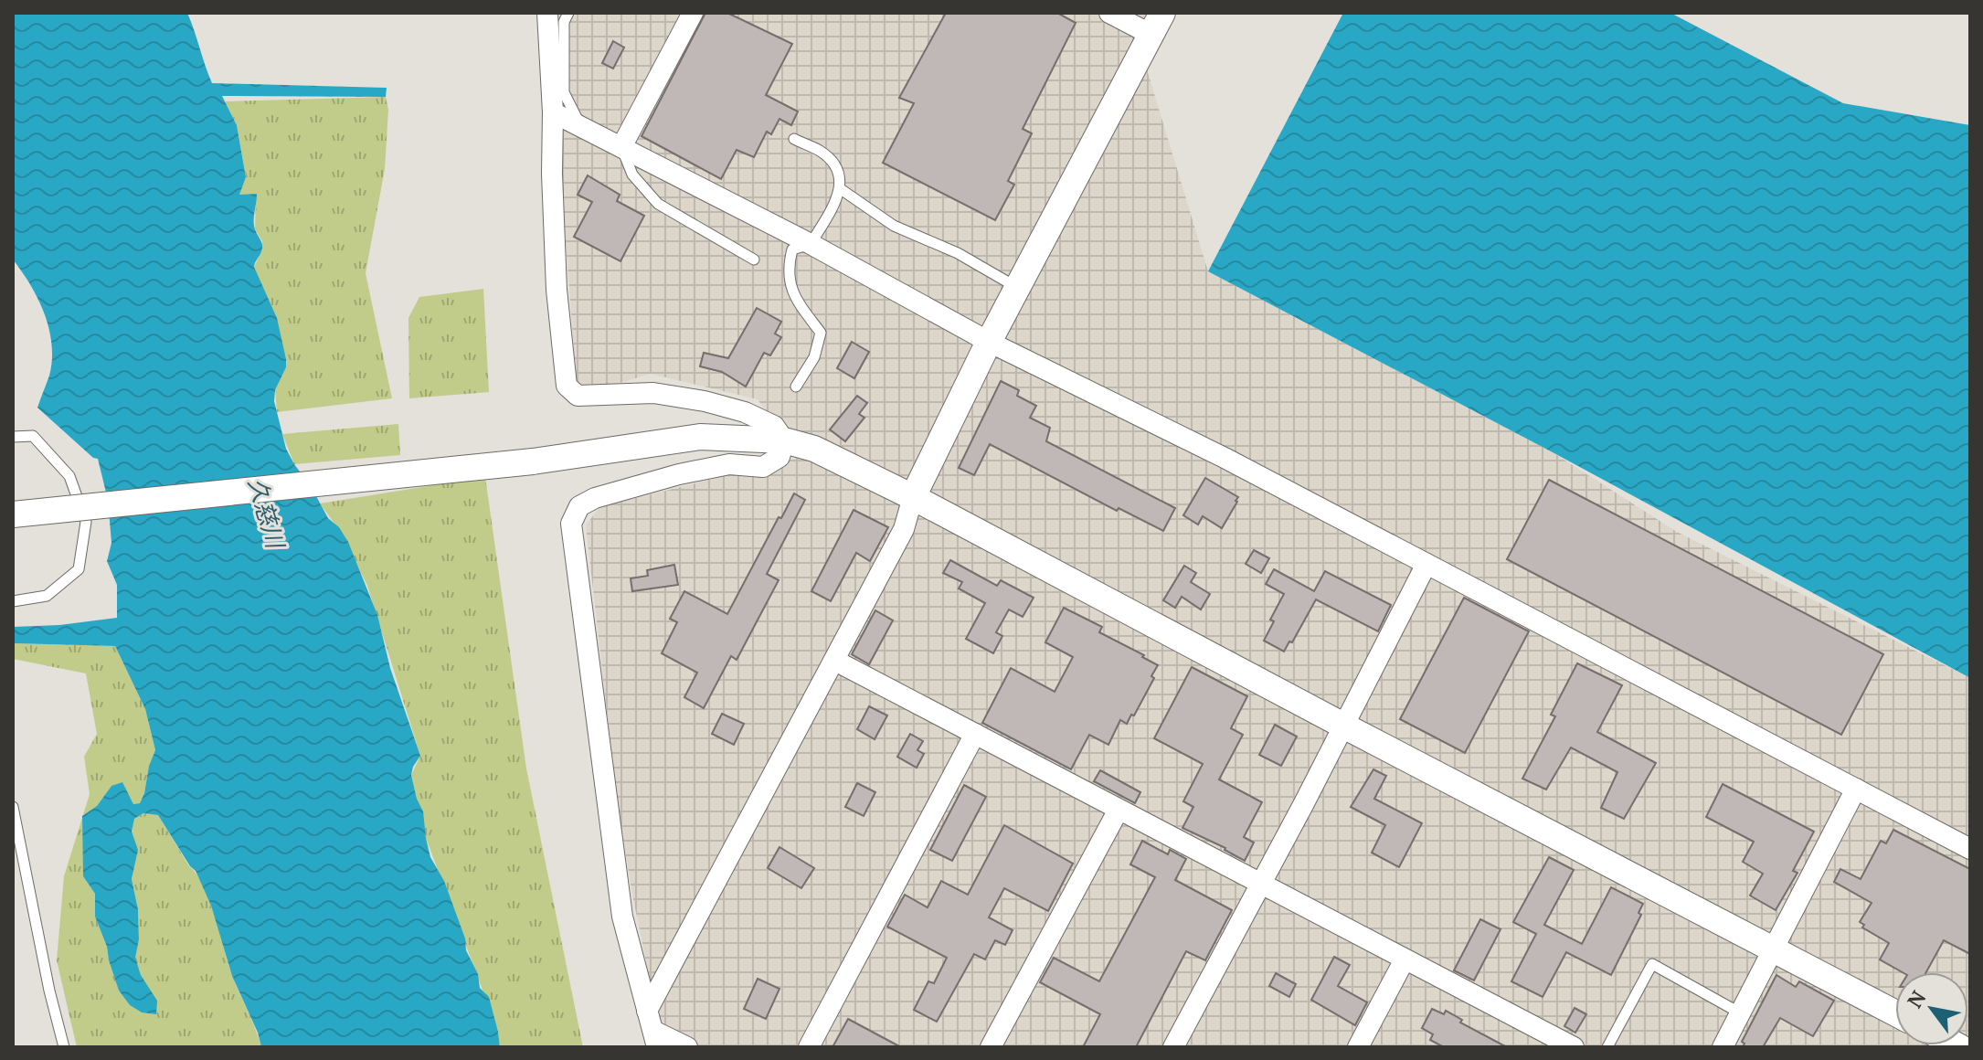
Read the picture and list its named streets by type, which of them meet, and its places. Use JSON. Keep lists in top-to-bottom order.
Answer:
{
  "water": ["久慈川"],
  "north": "top left"
}
